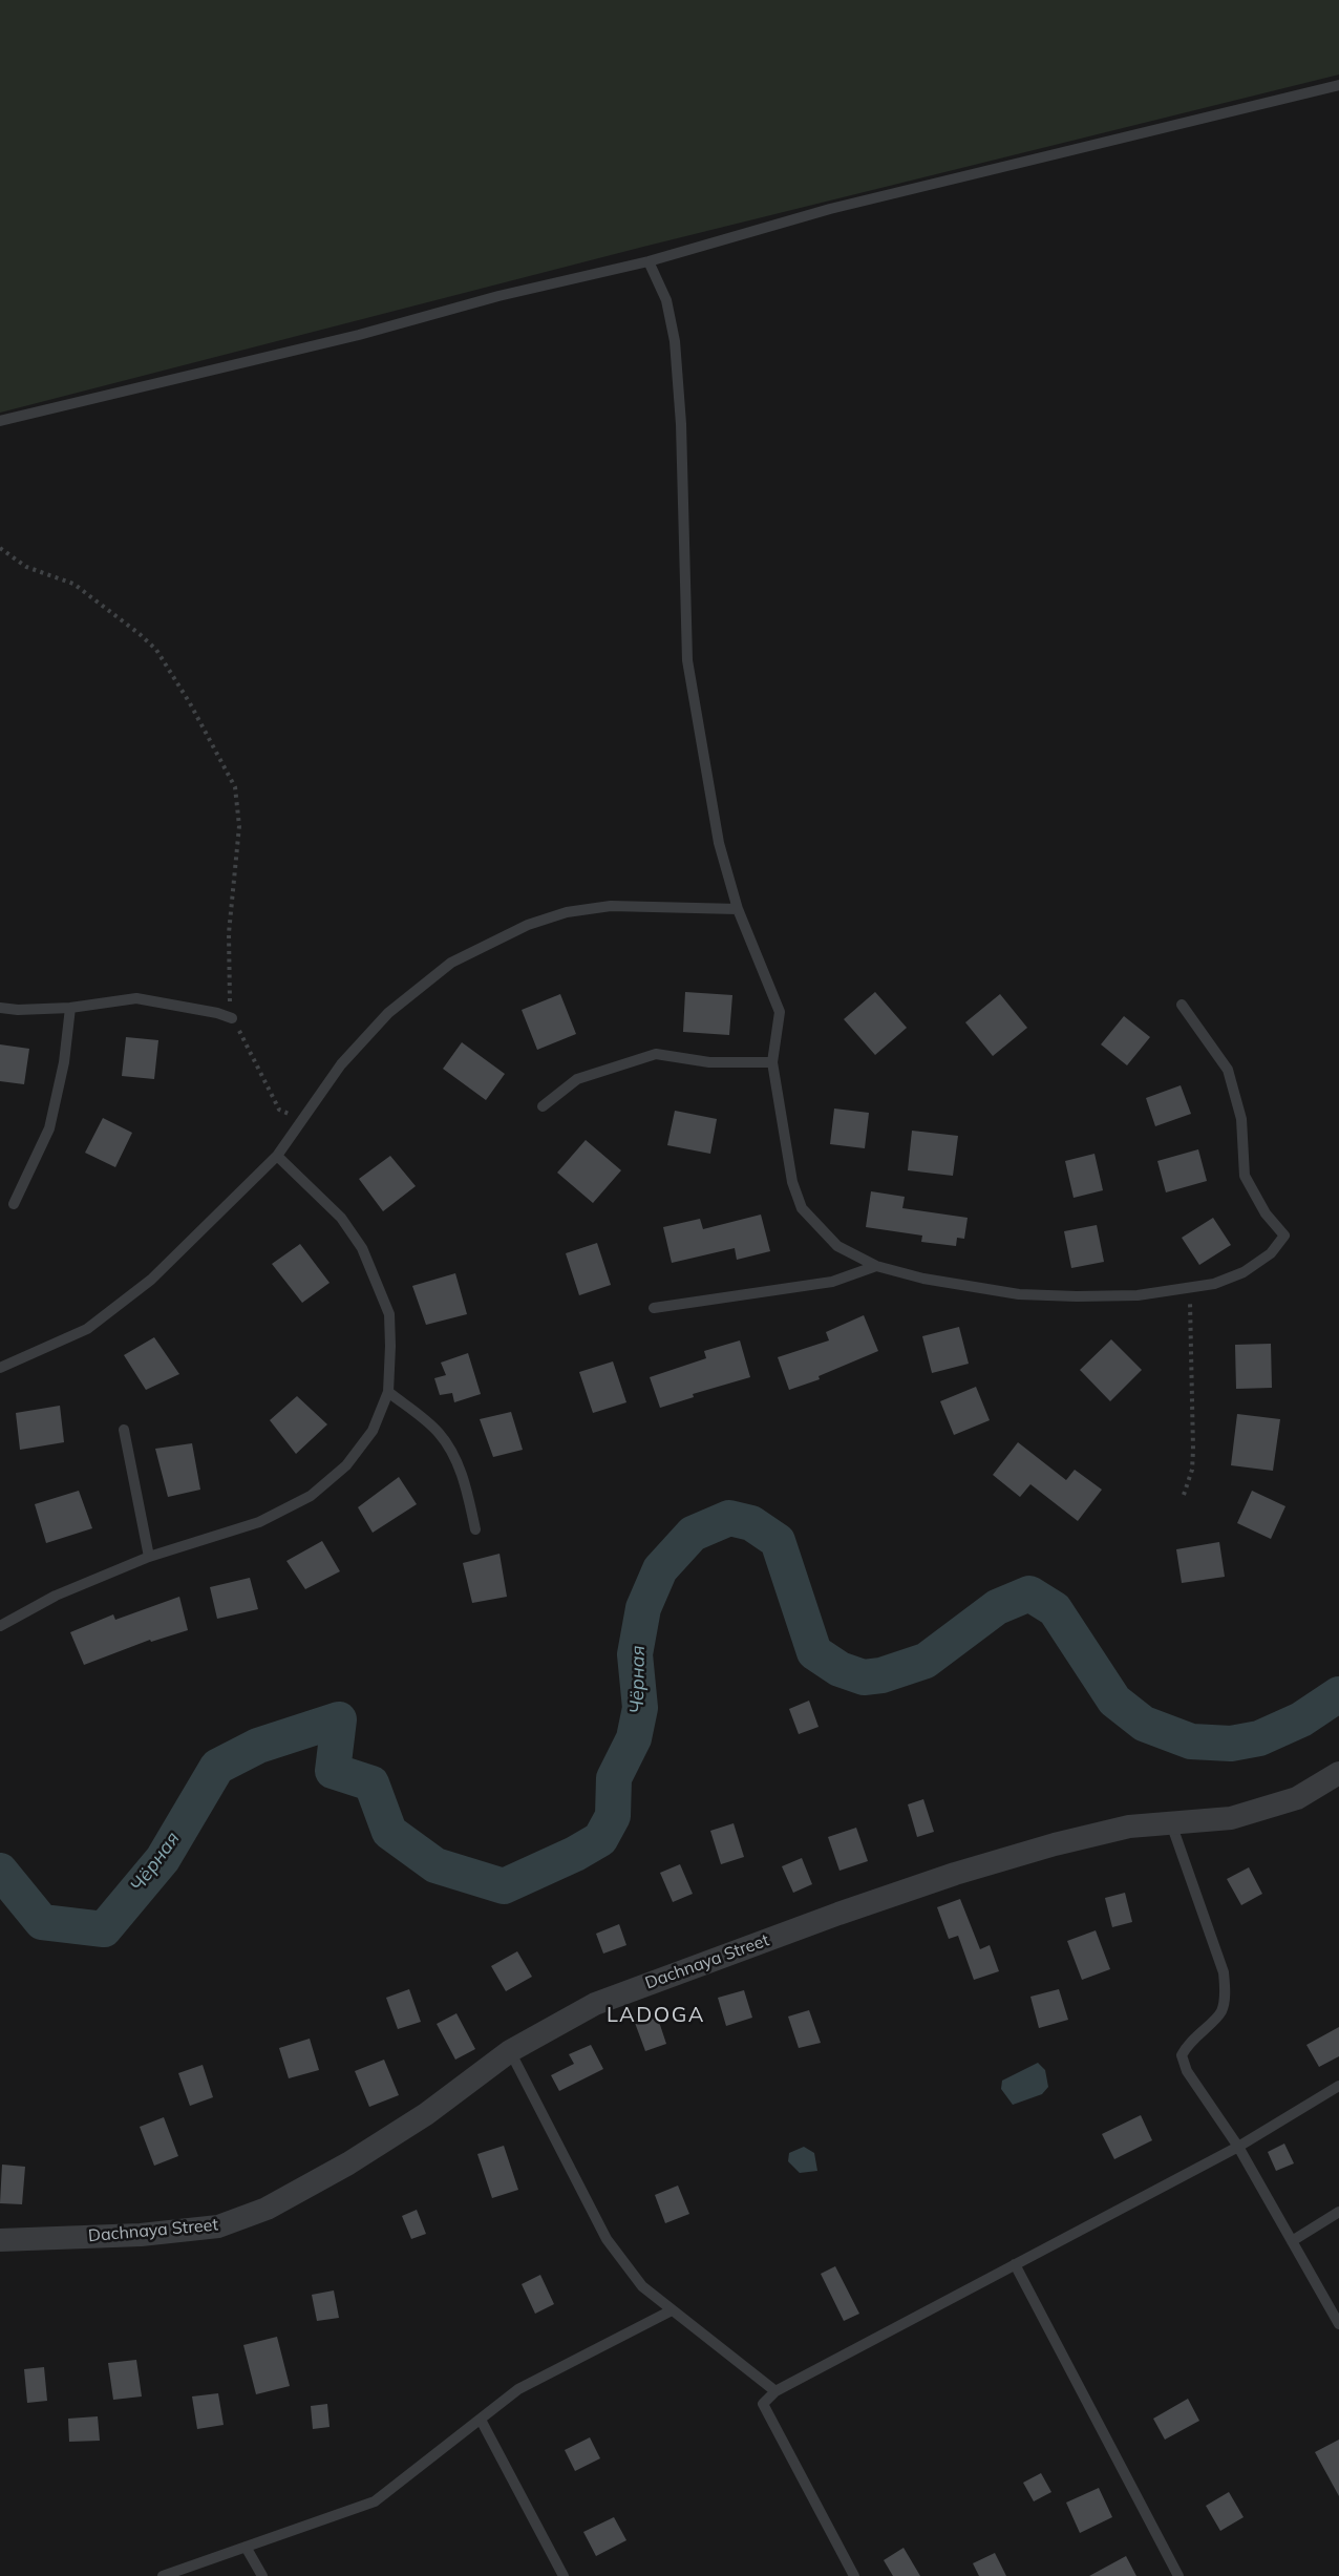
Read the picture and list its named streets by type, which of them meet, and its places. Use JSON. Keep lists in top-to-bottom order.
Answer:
{
  "streets": {
    "street": ["Dachnaya Street"]
  },
  "districts": ["LADOGA"],
  "water": ["Чёрная"]
}
